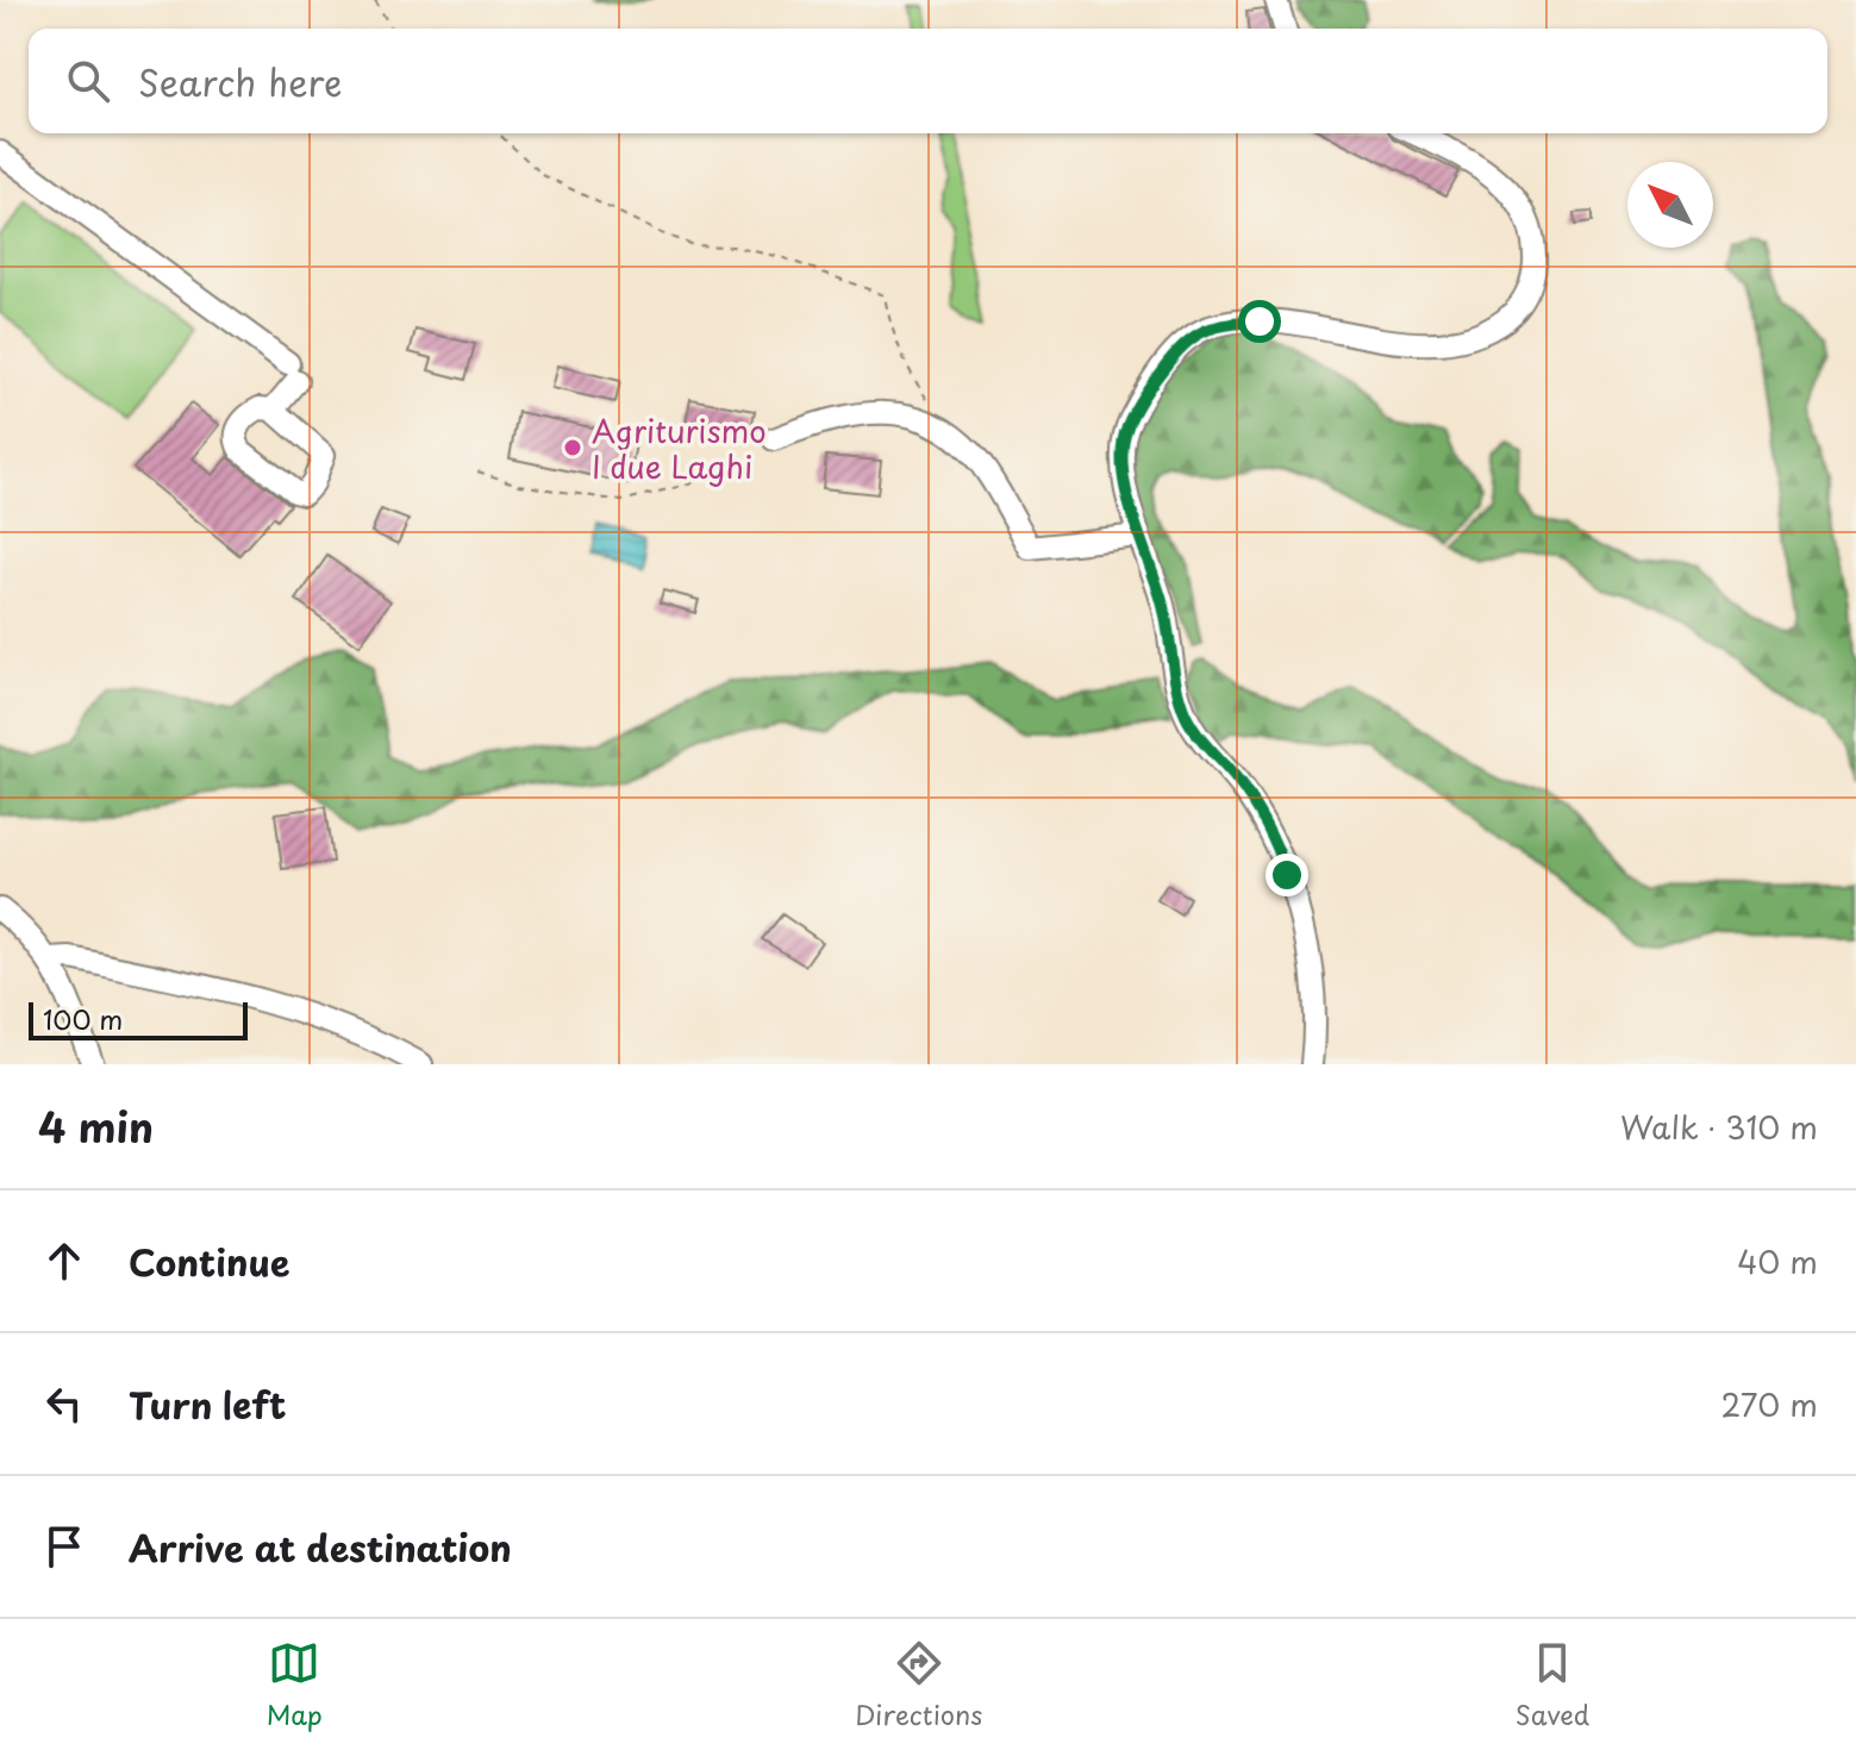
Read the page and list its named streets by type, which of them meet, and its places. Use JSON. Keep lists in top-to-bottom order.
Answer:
{
  "places": ["Agriturismo I due Laghi"],
  "scale_bar": "100 m",
  "north": "top left",
  "page": {
    "search": "Search here",
    "scale": "100 m",
    "heading": ["4 min", "Walk · 310 m"],
    "list": [
      ["Continue", "40 m"],
      ["Turn left", "270 m"],
      "Arrive at destination"
    ],
    "nav": ["Map", "Directions", "Saved"]
  }
}
